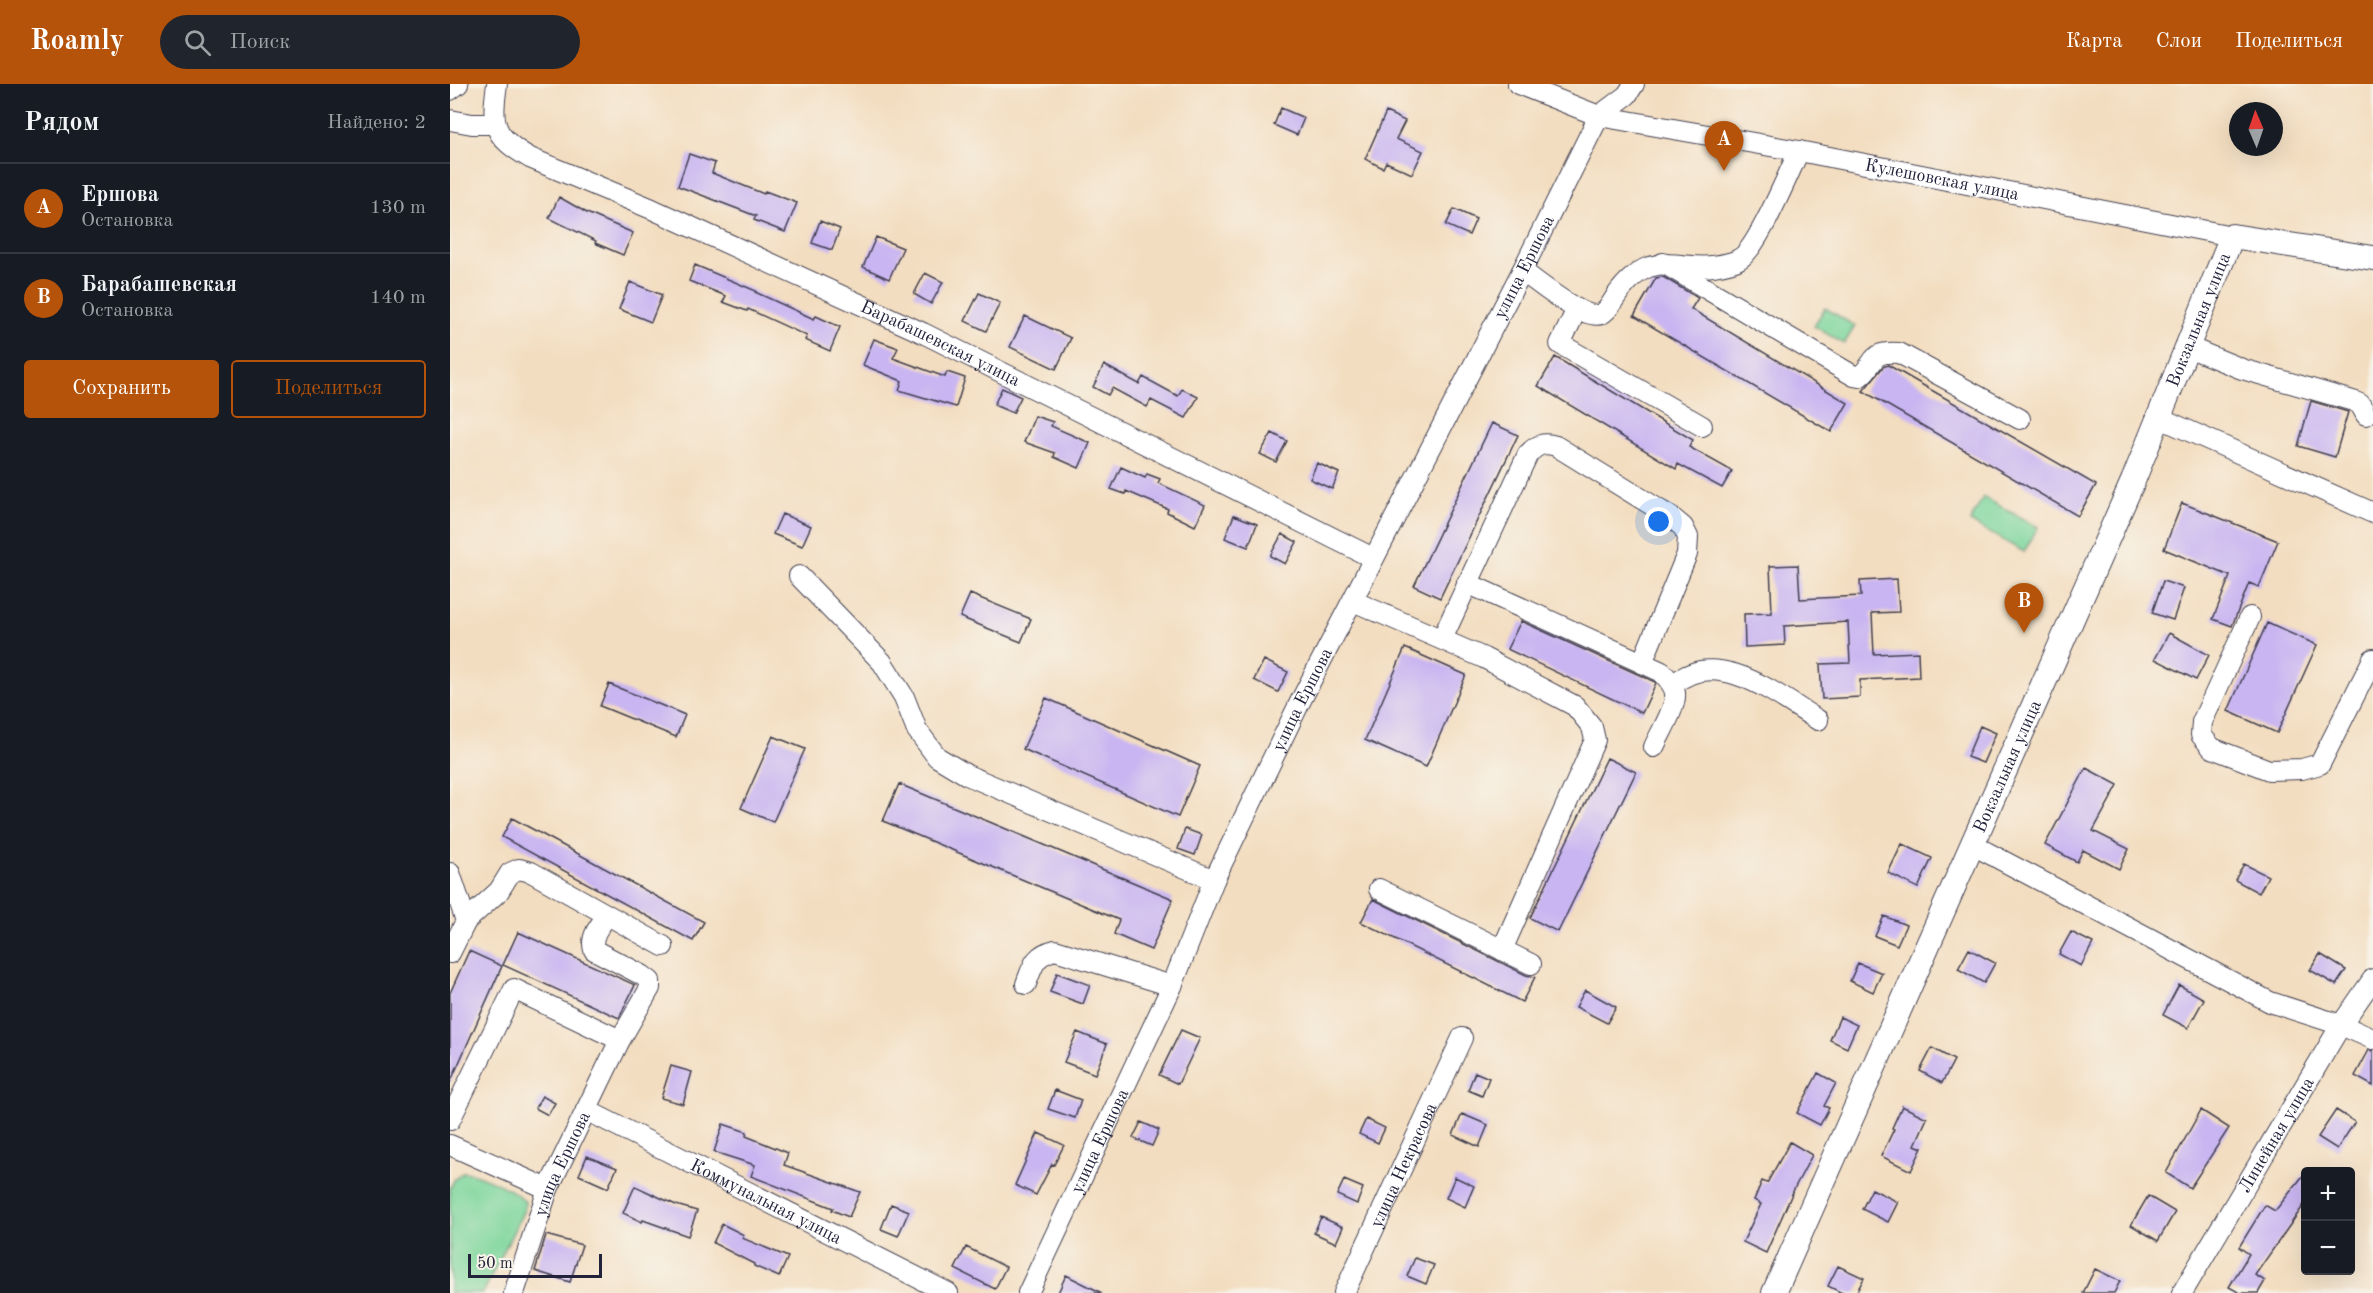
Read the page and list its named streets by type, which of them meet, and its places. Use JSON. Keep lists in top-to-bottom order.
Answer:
{
  "streets": {
    "main road": ["Кулешовская улица", "Вокзальная улица"],
    "street": [
      "улица Ершова",
      "Барабашевская улица",
      "Линейная улица",
      "улица Некрасова",
      "Коммунальная улица"
    ]
  },
  "crossings": [
    ["Кулешовская улица", "улица Ершова"],
    ["Кулешовская улица", "Вокзальная улица"],
    ["улица Ершова", "Барабашевская улица"],
    ["улица Ершова", "Коммунальная улица"]
  ],
  "scale_bar": "50 m",
  "north": "top",
  "page": {
    "header": "Roamly",
    "search": "Поиск",
    "nav": ["Карта", "Слои", "Поделиться"],
    "heading": ["Рядом", "Найдено: 2"],
    "pins": ["A", "B"],
    "list": [
      {
        "mark": "A",
        "name": "Ершова",
        "note": "Остановка",
        "value": "130 m"
      },
      {
        "mark": "B",
        "name": "Барабашевская",
        "note": "Остановка",
        "value": "140 m"
      }
    ],
    "buttons": ["Сохранить", "Поделиться"],
    "map_buttons": ["+", "−"],
    "scale": "50 m"
  }
}
